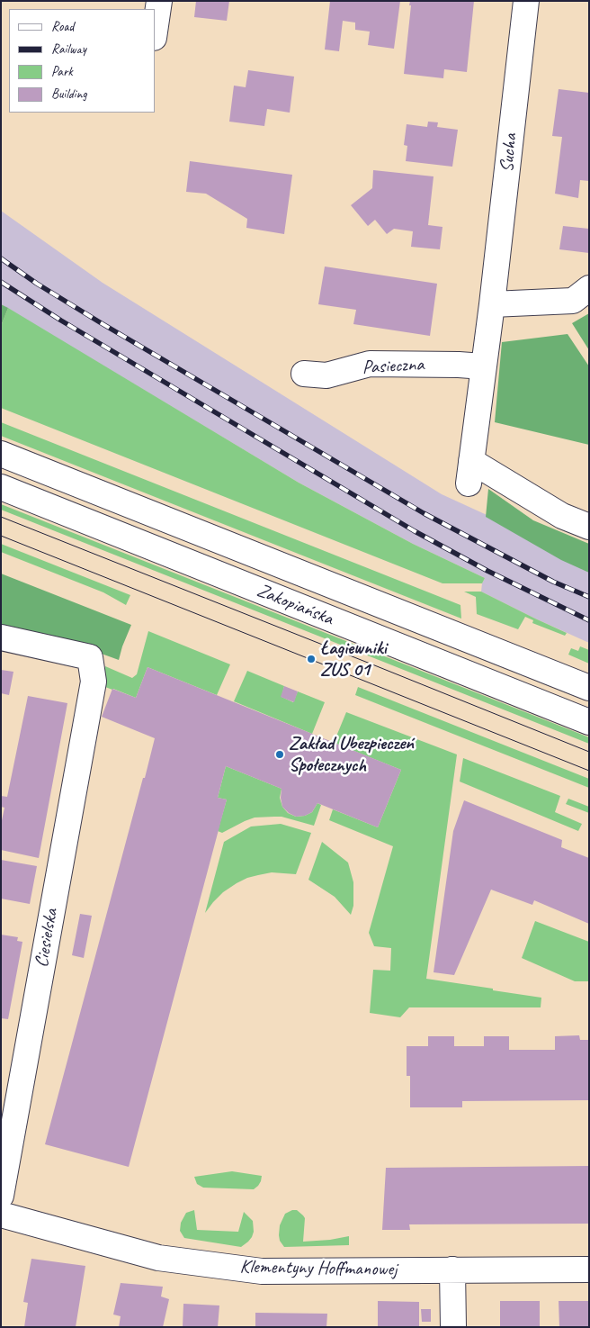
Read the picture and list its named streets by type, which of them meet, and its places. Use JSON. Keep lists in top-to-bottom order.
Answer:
{
  "streets": {
    "street": [
      "Sucha",
      "Pasieczna",
      "Zakopiańska",
      "Ciesielska",
      "Klementyny Hoffmanowej"
    ]
  },
  "crossings": [
    ["Sucha", "Pasieczna"]
  ],
  "places": ["Łagiewniki ZUS 01", "Zakład Ubezpieczeń Społecznych"],
  "legend": [
    "Road",
    "Railway",
    "Park",
    "Building"
  ]
}
